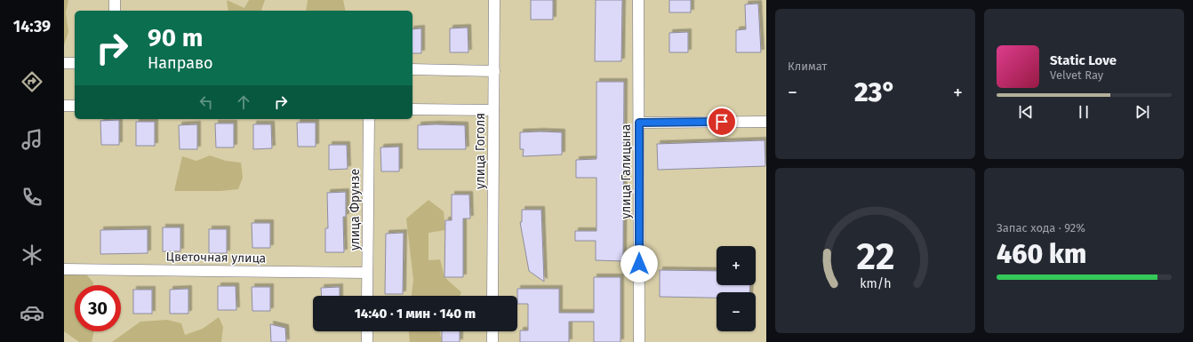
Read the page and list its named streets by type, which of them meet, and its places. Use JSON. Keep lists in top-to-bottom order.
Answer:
{
  "streets": {
    "street": [
      "улица Гоголя",
      "улица Галицына",
      "улица Фрунзе",
      "Цветочная улица"
    ]
  },
  "crossings": [
    ["улица Фрунзе", "Цветочная улица"]
  ],
  "page": {
    "tabs": "14:39",
    "tile": [
      "Климат",
      ["Запас хода · 92%", "460 km"]
    ],
    "turn": ["90 m", "Направо"],
    "song": ["Static Love", "Velvet Ray"],
    "heat": ["−", "23°", "+"],
    "map_buttons": ["+", "−"],
    "limit": "30",
    "trip": "14:40 · 1 мин · 140 m",
    "gauge": ["22", "km/h"]
  }
}
